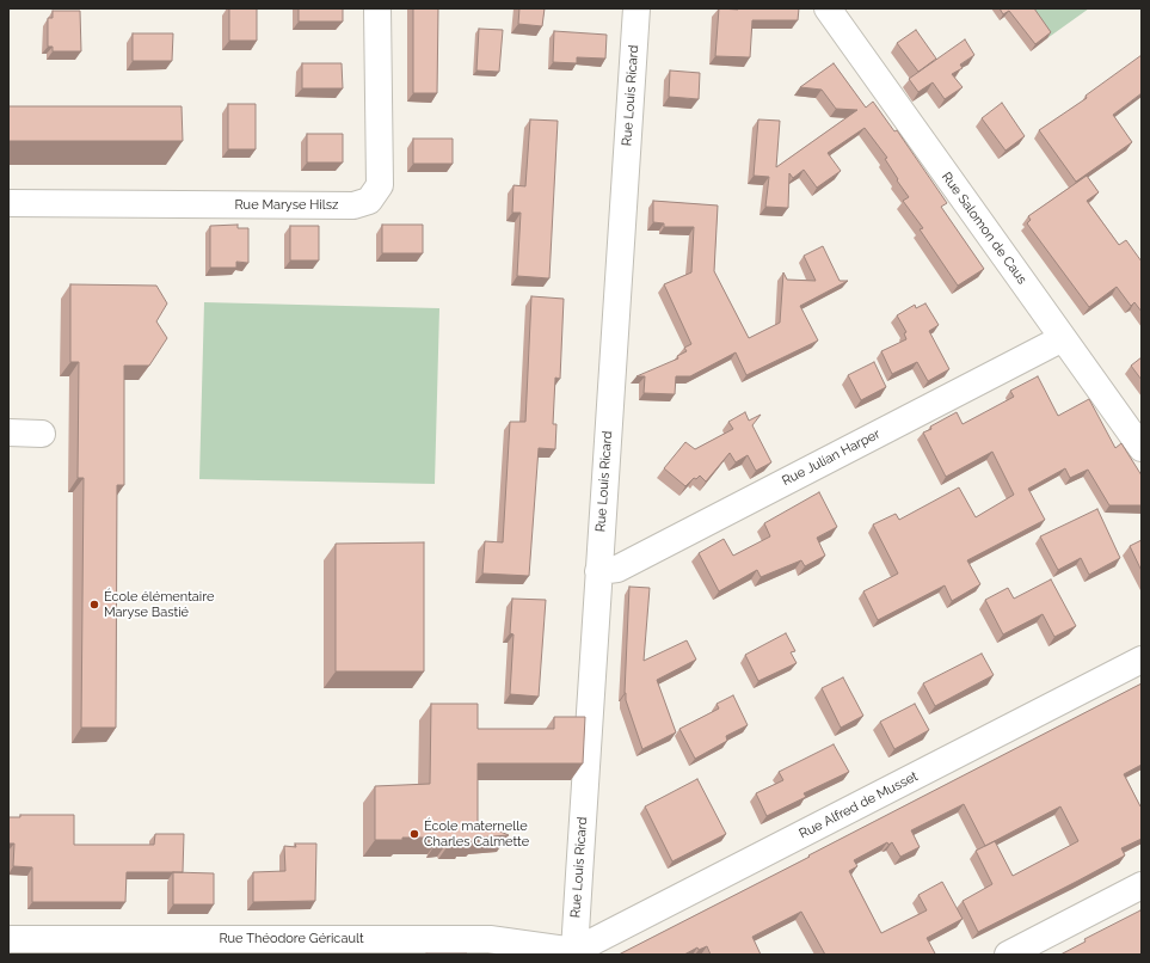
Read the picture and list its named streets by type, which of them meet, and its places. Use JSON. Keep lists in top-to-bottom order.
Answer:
{
  "streets": {
    "street": [
      "Rue Louis Ricard",
      "Rue Maryse Hilsz",
      "Rue Salomon de Caus",
      "Rue Julian Harper",
      "Rue Alfred de Musset",
      "Rue Théodore Géricault"
    ]
  },
  "crossings": [
    ["Rue Louis Ricard", "Rue Julian Harper"],
    ["Rue Louis Ricard", "Rue Alfred de Musset"],
    ["Rue Louis Ricard", "Rue Théodore Géricault"],
    ["Rue Salomon de Caus", "Rue Julian Harper"],
    ["Rue Alfred de Musset", "Rue Théodore Géricault"]
  ],
  "places": ["École élémentaire Maryse Bastié", "École maternelle Charles Calmette"]
}
